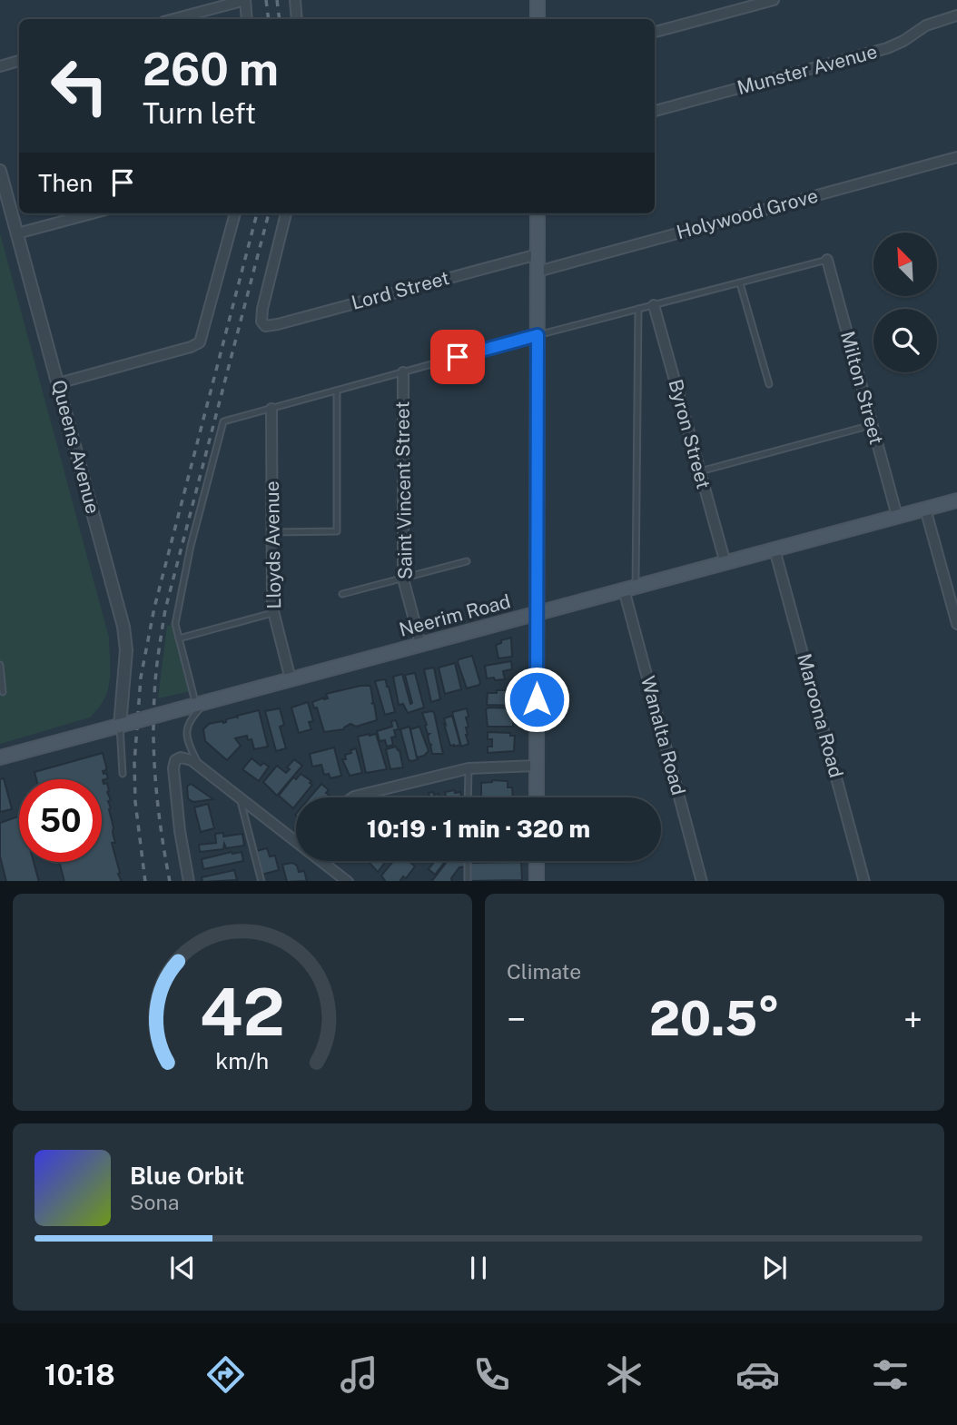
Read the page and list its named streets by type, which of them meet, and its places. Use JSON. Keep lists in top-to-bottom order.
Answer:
{
  "streets": {
    "main road": ["Neerim Road"],
    "street": [
      "Munster Avenue",
      "Holywood Grove",
      "Lord Street",
      "Milton Street",
      "Byron Street",
      "Queens Avenue",
      "Saint Vincent Street",
      "Lloyds Avenue",
      "Maroona Road",
      "Wanalta Road"
    ]
  },
  "crossings": [
    ["Milton Street", "Neerim Road"],
    ["Byron Street", "Neerim Road"],
    ["Queens Avenue", "Neerim Road"],
    ["Saint Vincent Street", "Neerim Road"],
    ["Lloyds Avenue", "Neerim Road"],
    ["Neerim Road", "Maroona Road"],
    ["Neerim Road", "Wanalta Road"]
  ],
  "north": "top left",
  "page": {
    "turn": ["260 m", "Turn left"],
    "then": "Then",
    "limit": "50",
    "trip": "10:19 · 1 min · 320 m",
    "tile": "Climate",
    "heat": ["−", "20.5°", "+"],
    "song": ["Blue Orbit", "Sona"],
    "tabs": "10:18",
    "gauge": ["42", "km/h"]
  }
}
